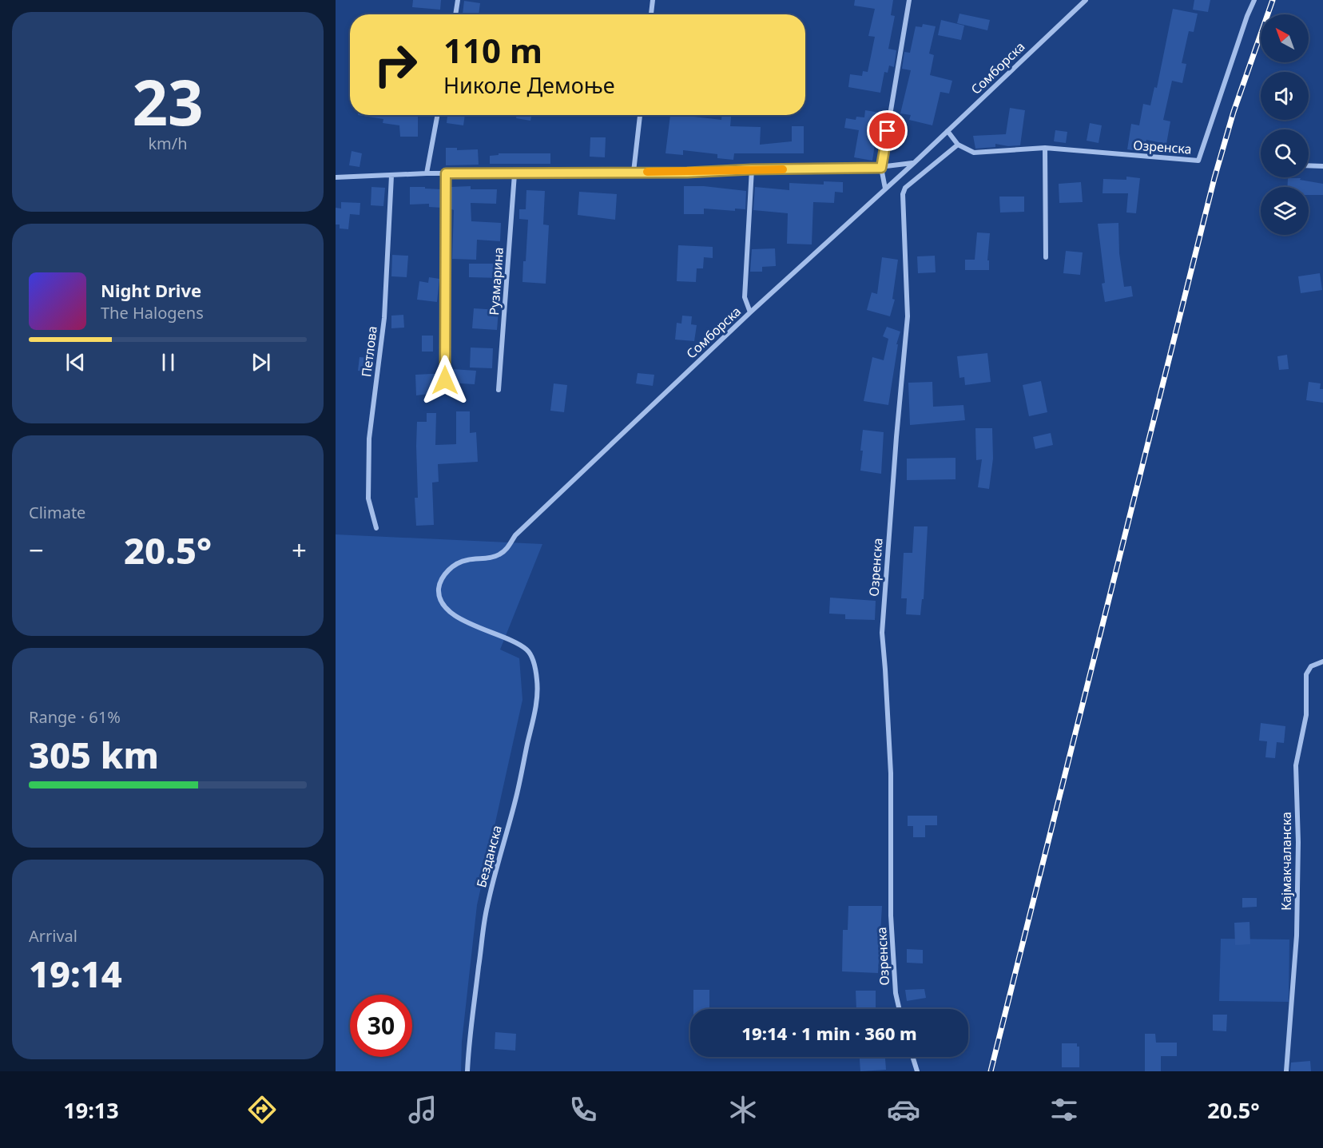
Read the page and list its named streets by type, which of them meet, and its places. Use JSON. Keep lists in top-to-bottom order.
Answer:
{
  "streets": {
    "street": [
      "Сомборска",
      "Озренска",
      "Рузмарина",
      "Петлова",
      "Безданска",
      "Кајмакчаланска"
    ]
  },
  "crossings": [
    ["Сомборска", "Безданска"]
  ],
  "north": "top left",
  "page": {
    "tile": [
      ["23", "km/h"],
      "Climate",
      ["Range · 61%", "305 km"],
      ["Arrival", "19:14"]
    ],
    "turn": ["110 m", "Николе Демоње"],
    "song": ["Night Drive", "The Halogens"],
    "heat": ["−", "20.5°", "+"],
    "limit": "30",
    "trip": "19:14 · 1 min · 360 m",
    "tabs": ["19:13", "20.5°"]
  }
}
